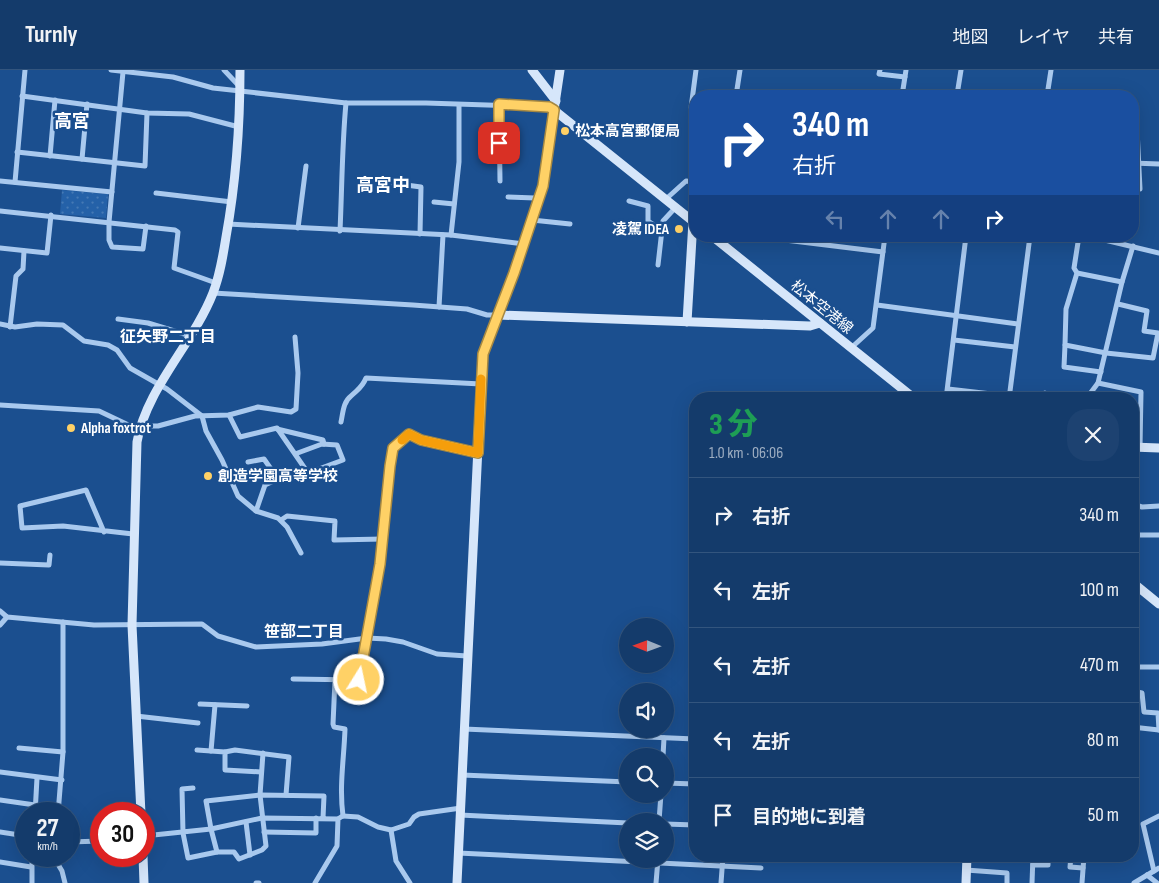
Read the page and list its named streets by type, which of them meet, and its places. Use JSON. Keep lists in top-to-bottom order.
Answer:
{
  "streets": {
    "street": ["松本空港線"]
  },
  "districts": [
    "高宮",
    "高宮中",
    "征矢野二丁目",
    "笹部二丁目"
  ],
  "places": [
    "松本高宮郵便局",
    "凌駕 IDEA",
    "Alpha foxtrot",
    "創造学園高等学校"
  ],
  "north": "left",
  "page": {
    "header": "Turnly",
    "nav": ["地図", "レイヤ", "共有"],
    "turn": ["340 m", "右折"],
    "heading": ["3 分", "1.0 km · 06:06"],
    "list": [
      {
        "name": "右折",
        "value": "340 m"
      },
      {
        "name": "左折",
        "value": "100 m"
      },
      {
        "name": "左折",
        "value": "470 m"
      },
      {
        "name": "左折",
        "value": "80 m"
      },
      {
        "name": "目的地に到着",
        "value": "50 m"
      }
    ],
    "speed": "27 km/h",
    "limit": "30"
  }
}
